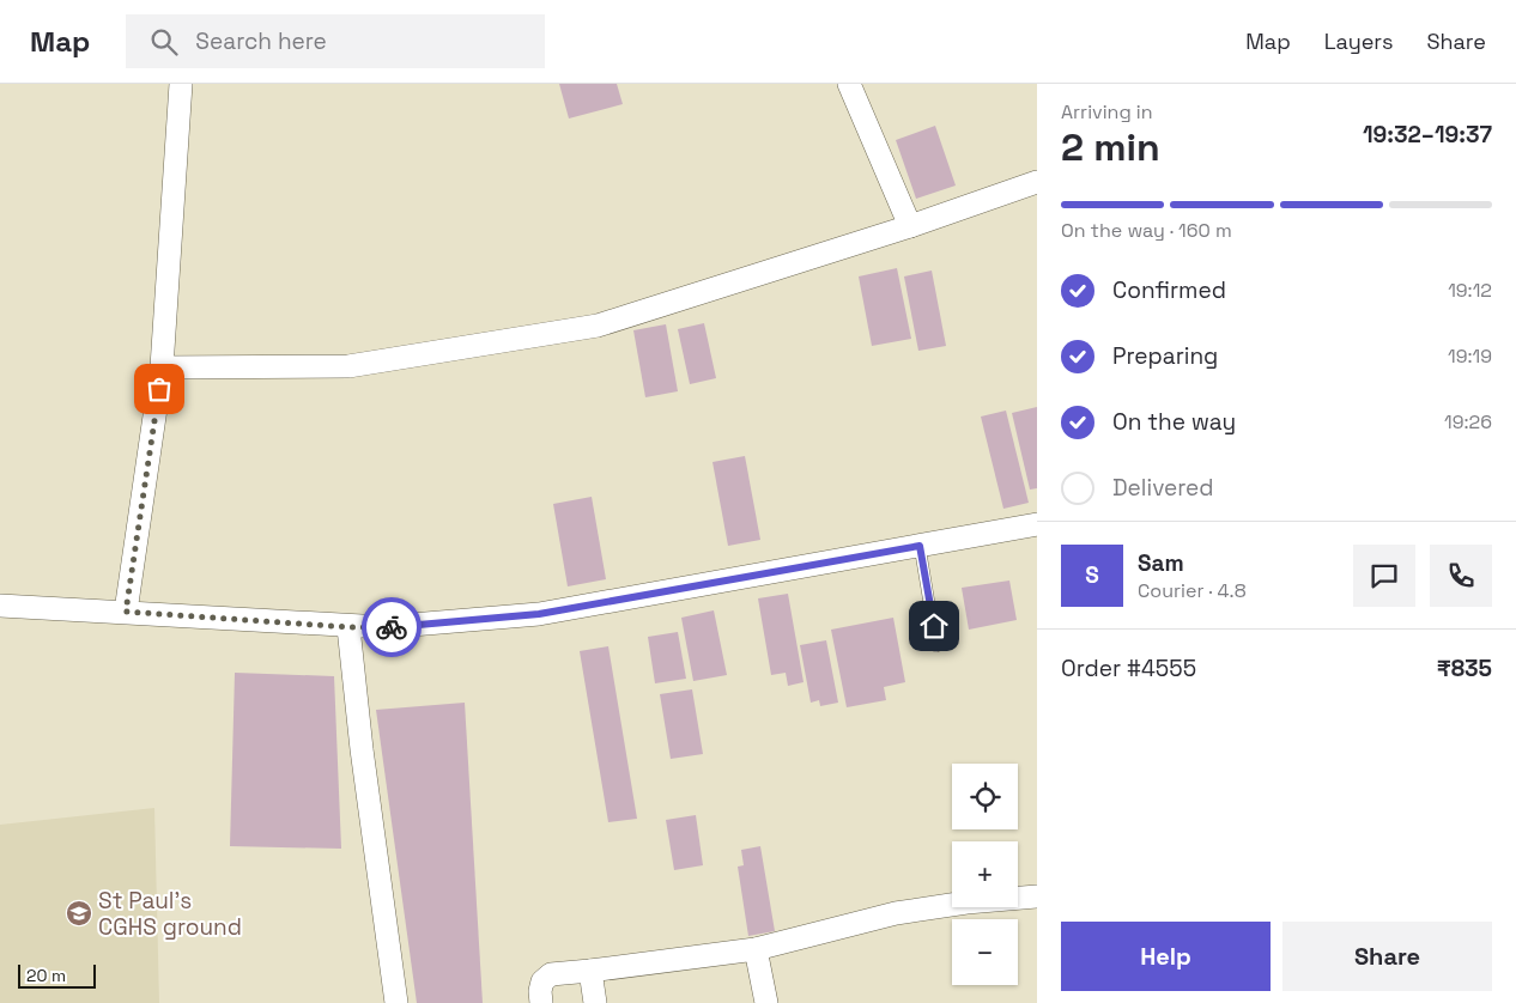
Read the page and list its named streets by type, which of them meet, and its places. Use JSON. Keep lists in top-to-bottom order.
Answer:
{
  "places": {
    "school or university": ["St Paul's CGHS ground"]
  },
  "scale_bar": "20 m",
  "page": {
    "header": "Map",
    "search": "Search here",
    "nav": ["Map", "Layers", "Share"],
    "heading": ["2 min", "Arriving in", "19:32–19:37"],
    "panel": [
      "Sam",
      "Courier · 4.8",
      "Order #4555",
      "₹835"
    ],
    "bar": "On the way · 160 m",
    "list": [
      ["Confirmed", "19:12"],
      ["Preparing", "19:19"],
      ["On the way", "19:26"],
      "Delivered"
    ],
    "round": "S",
    "map_buttons": ["+", "−"],
    "buttons": ["Help", "Share"],
    "scale": "20 m"
  }
}
